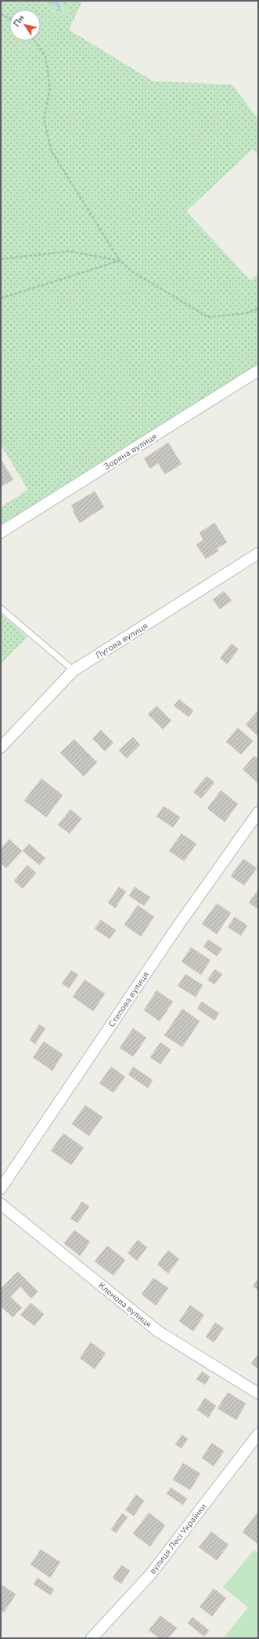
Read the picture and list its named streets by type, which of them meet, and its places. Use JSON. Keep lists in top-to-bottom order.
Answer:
{
  "streets": {
    "street": [
      "Зоряна вулиця",
      "Лугова вулиця",
      "Степова вулиця",
      "Кленова вулиця",
      "вулиця Лесі Українки"
    ]
  },
  "north": "top left"
}
